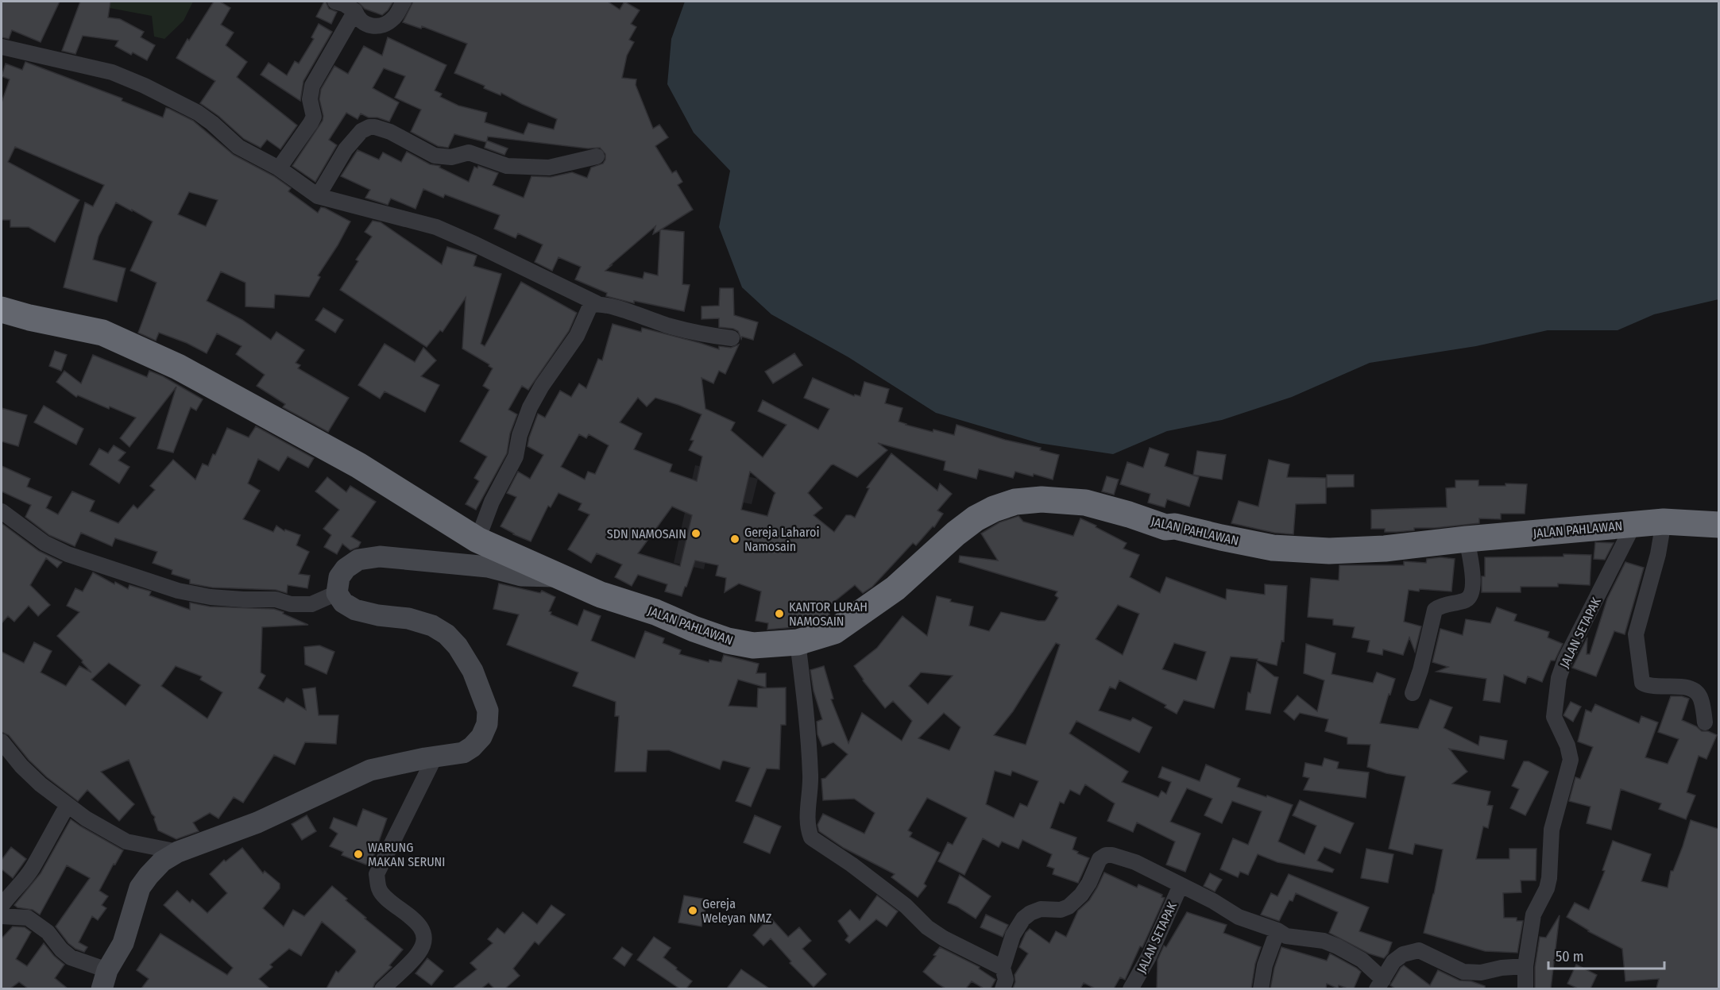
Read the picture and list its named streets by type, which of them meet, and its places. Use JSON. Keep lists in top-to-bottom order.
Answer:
{
  "streets": {
    "highway": ["JALAN PAHLAWAN"],
    "street": ["JALAN SETAPAK"]
  },
  "crossings": [
    ["JALAN PAHLAWAN", "JALAN SETAPAK"]
  ],
  "places": [
    "SDN NAMOSAIN",
    "Gereja Laharoi Namosain",
    "KANTOR LURAH NAMOSAIN",
    "WARUNG MAKAN SERUNI",
    "Gereja Weleyan NMZ"
  ],
  "scale_bar": "50 m"
}
